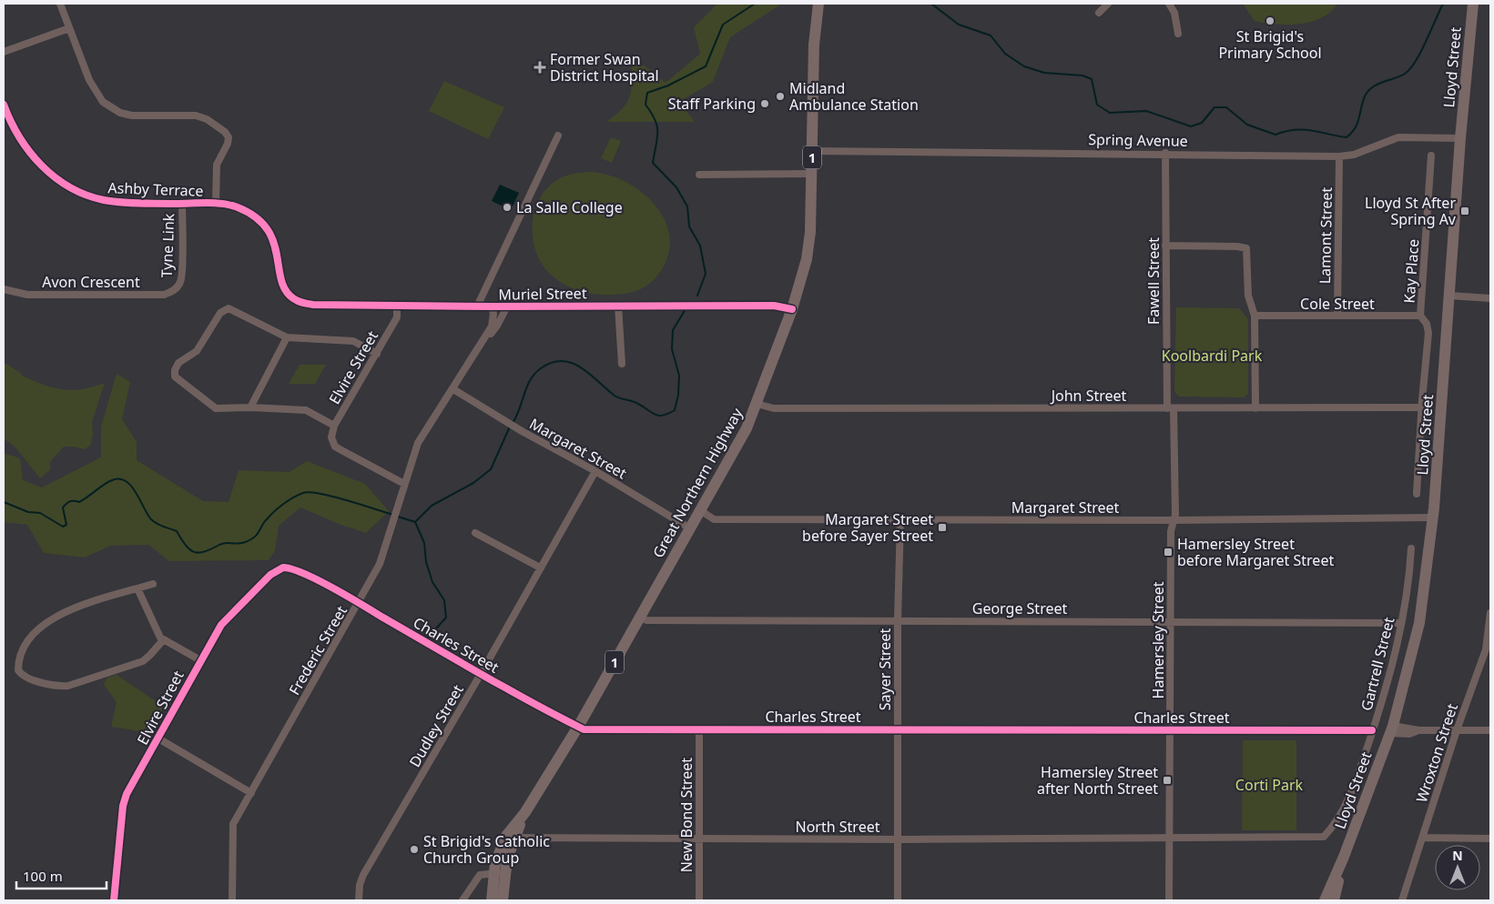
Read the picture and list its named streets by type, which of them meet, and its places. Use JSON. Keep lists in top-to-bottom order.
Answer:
{
  "streets": {
    "main road": ["Lloyd Street", "1", "Great Northern Highway"],
    "street": [
      "Spring Avenue",
      "Ashby Terrace",
      "Lamont Street",
      "Tyne Link",
      "Kay Place",
      "Fawell Street",
      "Avon Crescent",
      "Muriel Street",
      "Cole Street",
      "Elvire Street",
      "John Street",
      "Margaret Street",
      "George Street",
      "Hamersley Street",
      "Charles Street",
      "Frederic Street",
      "Gartrell Street",
      "Sayer Street",
      "Dudley Street",
      "Wroxton Street",
      "New Bond Street",
      "North Street"
    ]
  },
  "crossings": [
    ["Lloyd Street", "Spring Avenue"],
    ["Lloyd Street", "Margaret Street"],
    ["Spring Avenue", "Lamont Street"],
    ["Spring Avenue", "Fawell Street"],
    ["Spring Avenue", "Great Northern Highway"],
    ["Ashby Terrace", "Tyne Link"],
    ["Ashby Terrace", "Muriel Street"],
    ["Lamont Street", "Cole Street"],
    ["Tyne Link", "Avon Crescent"],
    ["Kay Place", "Cole Street"],
    ["Kay Place", "John Street"],
    ["Fawell Street", "John Street"],
    ["Fawell Street", "Hamersley Street"],
    ["Muriel Street", "Elvire Street"],
    ["Muriel Street", "Great Northern Highway"],
    ["Muriel Street", "Frederic Street"],
    ["Elvire Street", "Charles Street"],
    ["Elvire Street", "Frederic Street"],
    ["John Street", "Great Northern Highway"],
    ["John Street", "Hamersley Street"],
    ["Margaret Street", "Great Northern Highway"],
    ["Margaret Street", "Hamersley Street"],
    ["Margaret Street", "Frederic Street"],
    ["Margaret Street", "Sayer Street"],
    ["Margaret Street", "Dudley Street"],
    ["Great Northern Highway", "George Street"],
    ["Great Northern Highway", "Charles Street"],
    ["Great Northern Highway", "North Street"],
    ["George Street", "Hamersley Street"],
    ["George Street", "Gartrell Street"],
    ["George Street", "Sayer Street"],
    ["Hamersley Street", "Charles Street"],
    ["Hamersley Street", "Gartrell Street"],
    ["Hamersley Street", "North Street"],
    ["Charles Street", "Frederic Street"],
    ["Charles Street", "Gartrell Street"],
    ["Charles Street", "Sayer Street"],
    ["Charles Street", "Dudley Street"],
    ["Charles Street", "New Bond Street"],
    ["Gartrell Street", "North Street"],
    ["Sayer Street", "North Street"],
    ["New Bond Street", "North Street"]
  ],
  "parks": ["Koolbardi Park", "Corti Park"],
  "places": {
    "other": [
      "St Brigid's Primary School",
      "Midland Ambulance Station",
      "Staff Parking",
      "La Salle College",
      "St Brigid's Catholic Church Group"
    ],
    "health": ["Former Swan District Hospital"],
    "transit": [
      "Lloyd St After Spring Av",
      "Margaret Street before Sayer Street",
      "Hamersley Street before Margaret Street",
      "Hamersley Street after North Street"
    ]
  },
  "scale_bar": "100 m",
  "north": "top"
}
